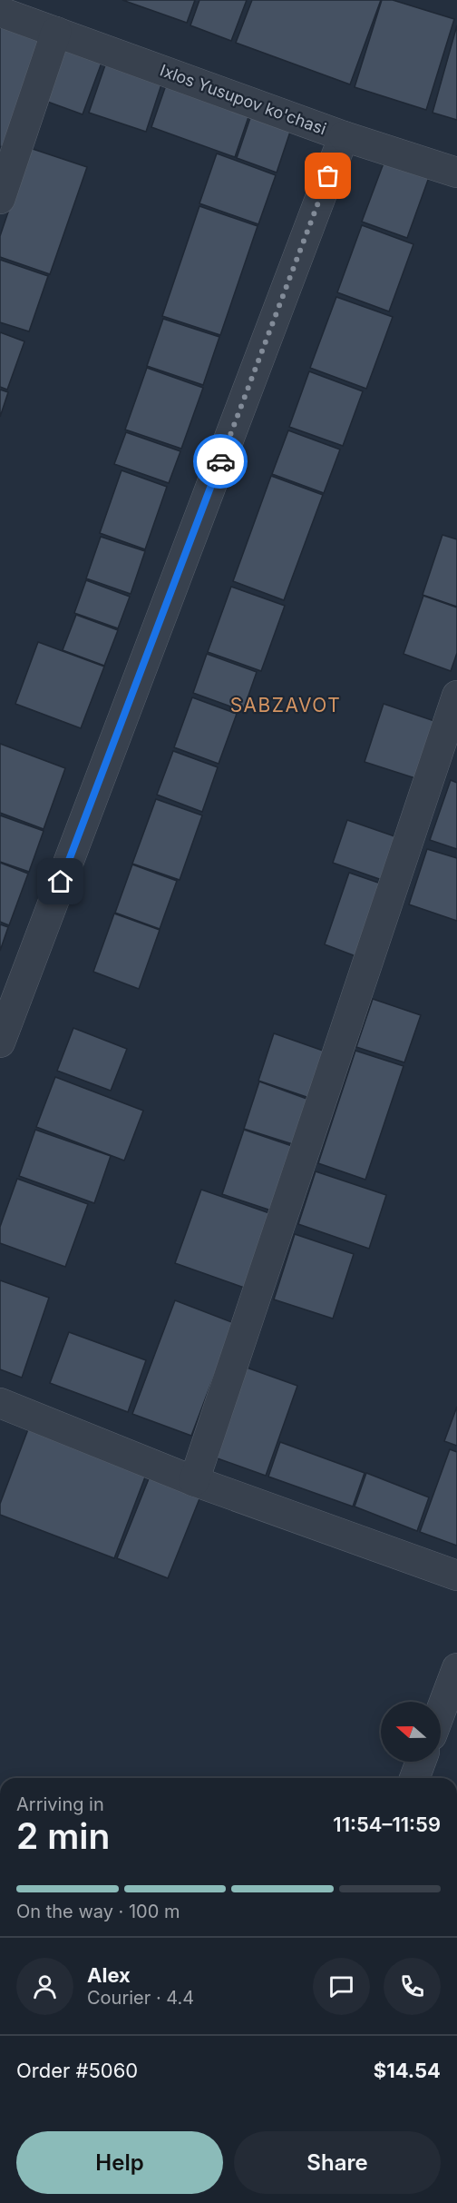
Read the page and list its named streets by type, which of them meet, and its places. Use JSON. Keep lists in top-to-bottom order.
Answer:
{
  "streets": {
    "street": ["Ixlos Yusupov ko'chasi"]
  },
  "districts": ["SABZAVOT"],
  "north": "left",
  "page": {
    "heading": ["2 min", "Arriving in", "11:54–11:59"],
    "panel": [
      "Alex",
      "Courier · 4.4",
      "Order #5060",
      "$14.54"
    ],
    "bar": "On the way · 100 m",
    "buttons": ["Help", "Share"]
  }
}
